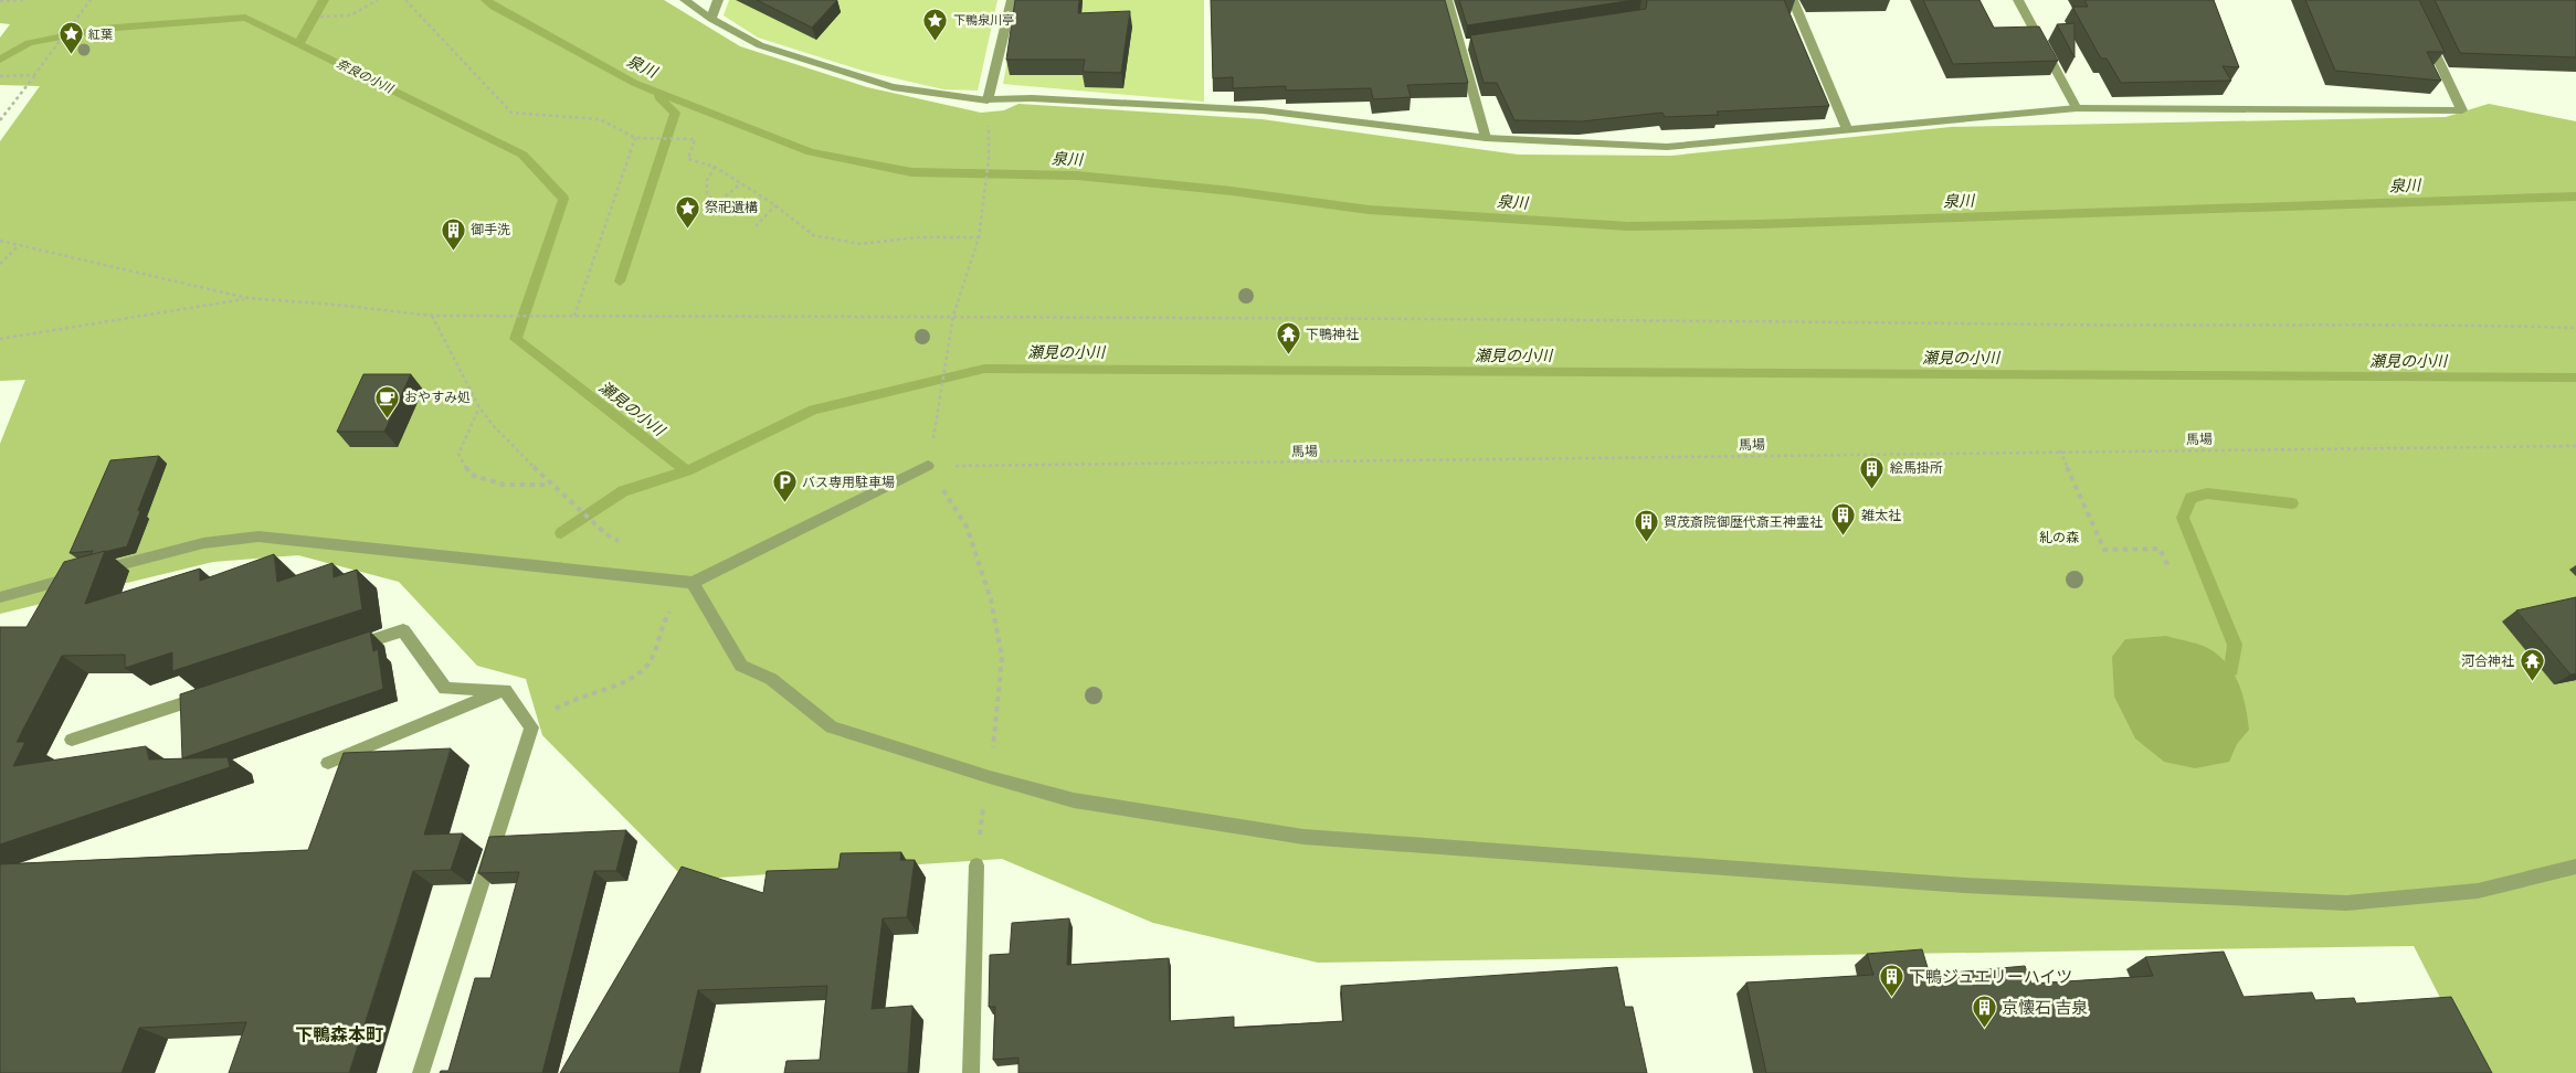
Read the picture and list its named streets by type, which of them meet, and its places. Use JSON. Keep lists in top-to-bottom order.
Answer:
{
  "streets": {
    "path": ["馬場"]
  },
  "districts": ["下鴨森本町"],
  "water": ["泉川", "奈良の小川", "瀬見の小川"],
  "parks": ["糺の森"],
  "places": {
    "place": ["下鴨泉川亭", "紅葉", "祭祀遺構"],
    "building": [
      "御手洗",
      "絵馬掛所",
      "雑太社",
      "賀茂斎院御歴代斎王神霊社",
      "下鴨ジュエリーハイツ",
      "京懐石 吉泉"
    ],
    "temple": ["下鴨神社", "河合神社"],
    "cafe": ["おやすみ処"],
    "parking": ["バス専用駐車場"]
  }
}
